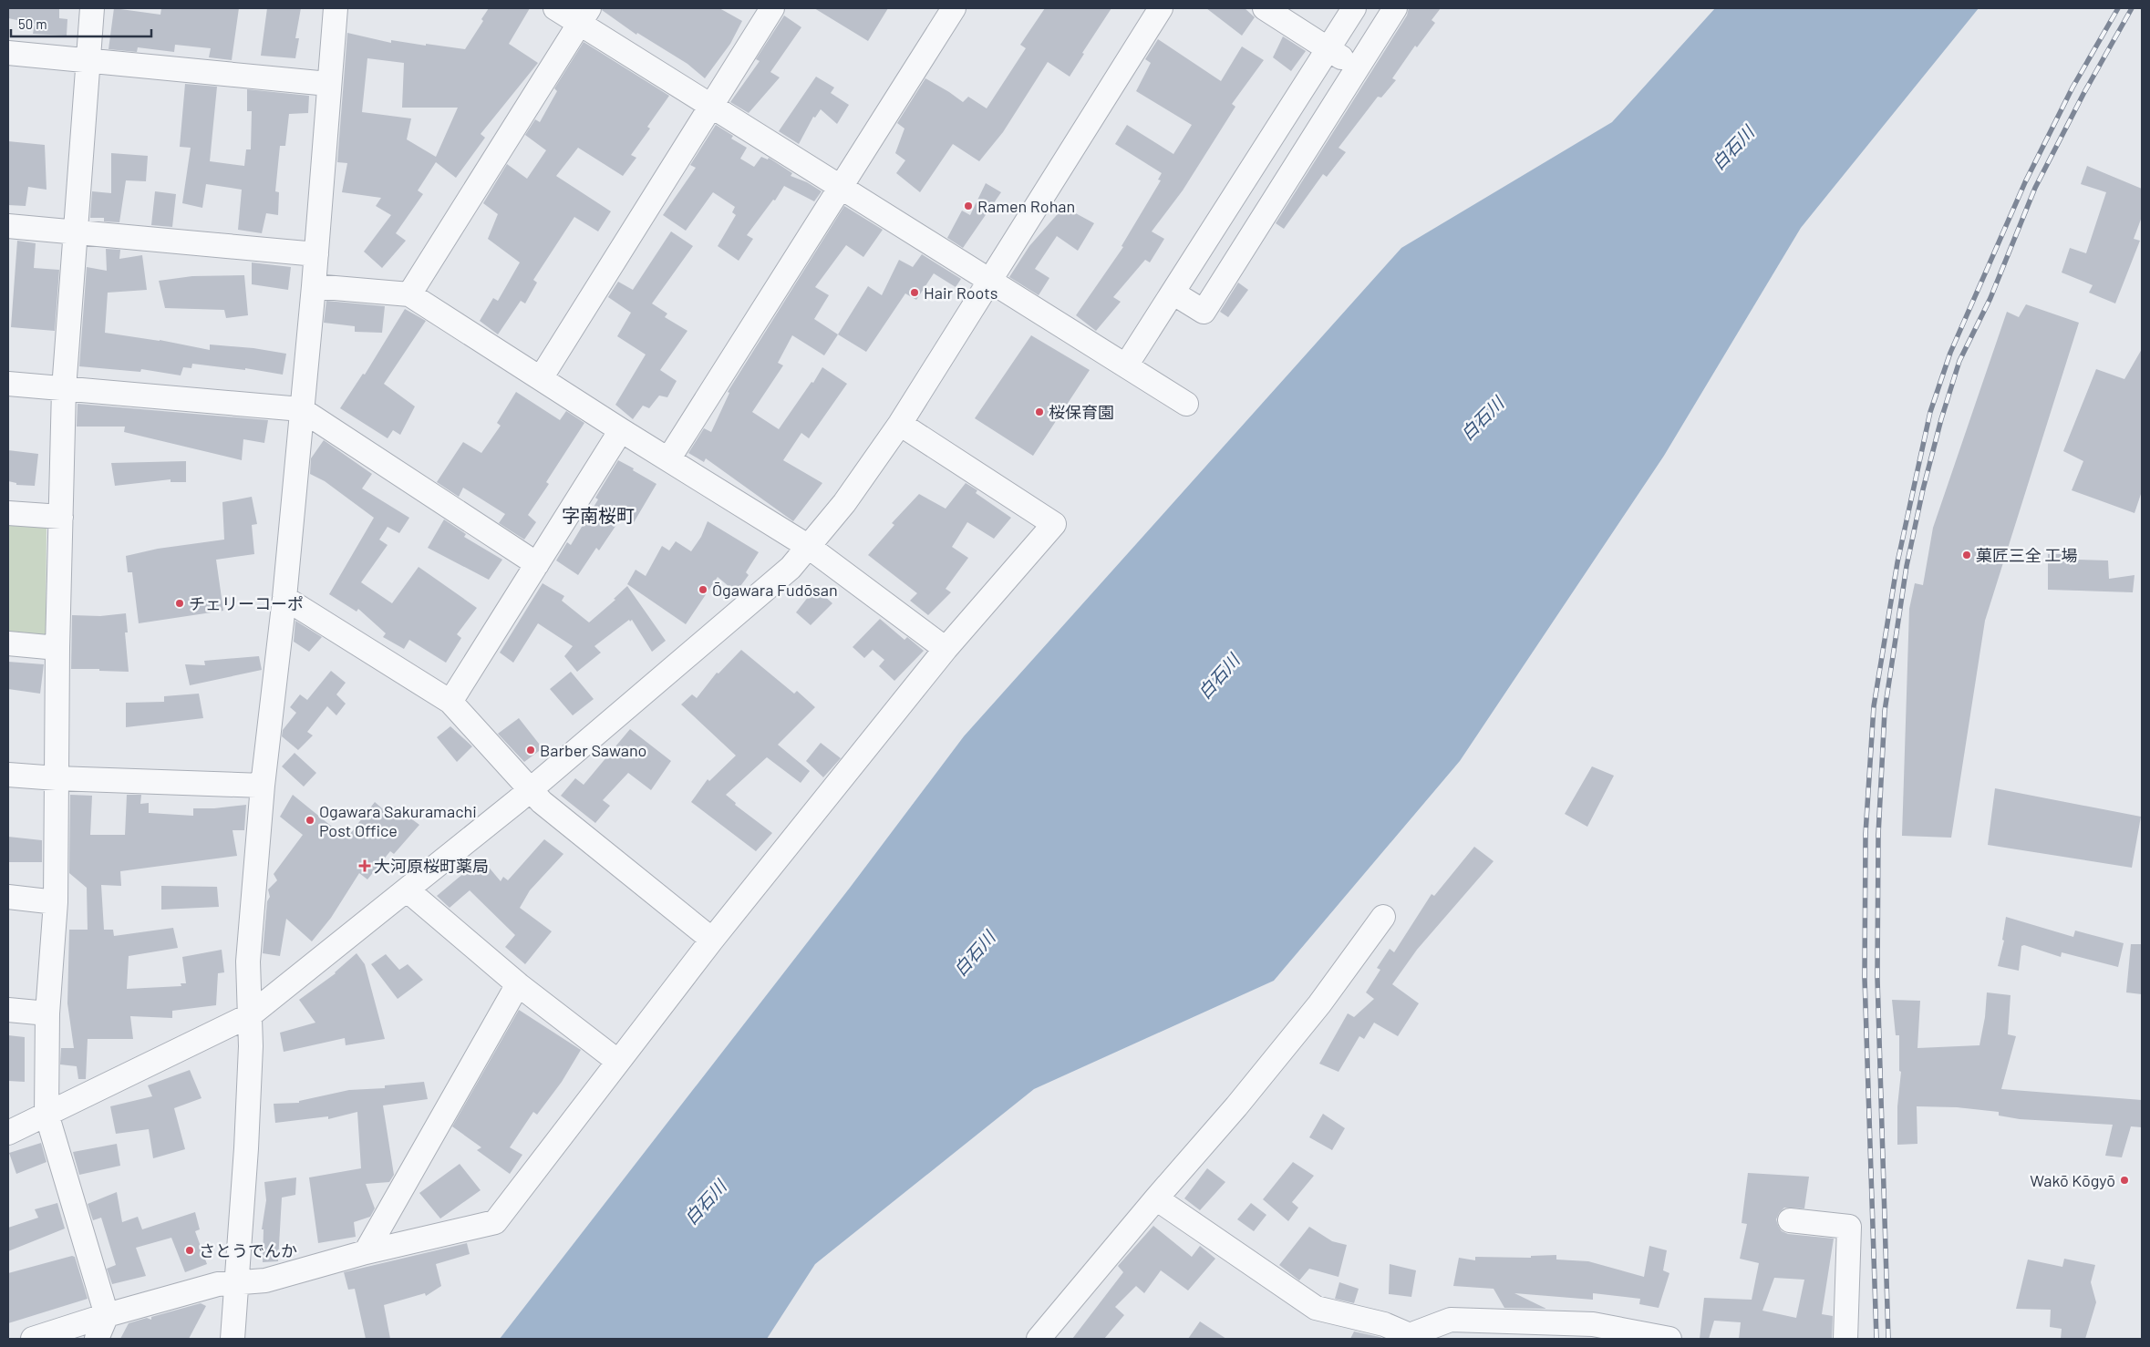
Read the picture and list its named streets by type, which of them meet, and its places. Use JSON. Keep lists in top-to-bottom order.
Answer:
{
  "districts": ["字南桜町"],
  "water": ["白石川"],
  "places": {
    "other": [
      "Ramen Rohan",
      "Hair Roots",
      "桜保育園",
      "菓匠三全 工場",
      "Ōgawara Fudōsan",
      "チェリーコーポ",
      "Barber Sawano",
      "Ogawara Sakuramachi Post Office",
      "Wakō Kōgyō",
      "さとうでんか"
    ],
    "health": ["大河原桜町薬局"]
  },
  "scale_bar": "50 m"
}
